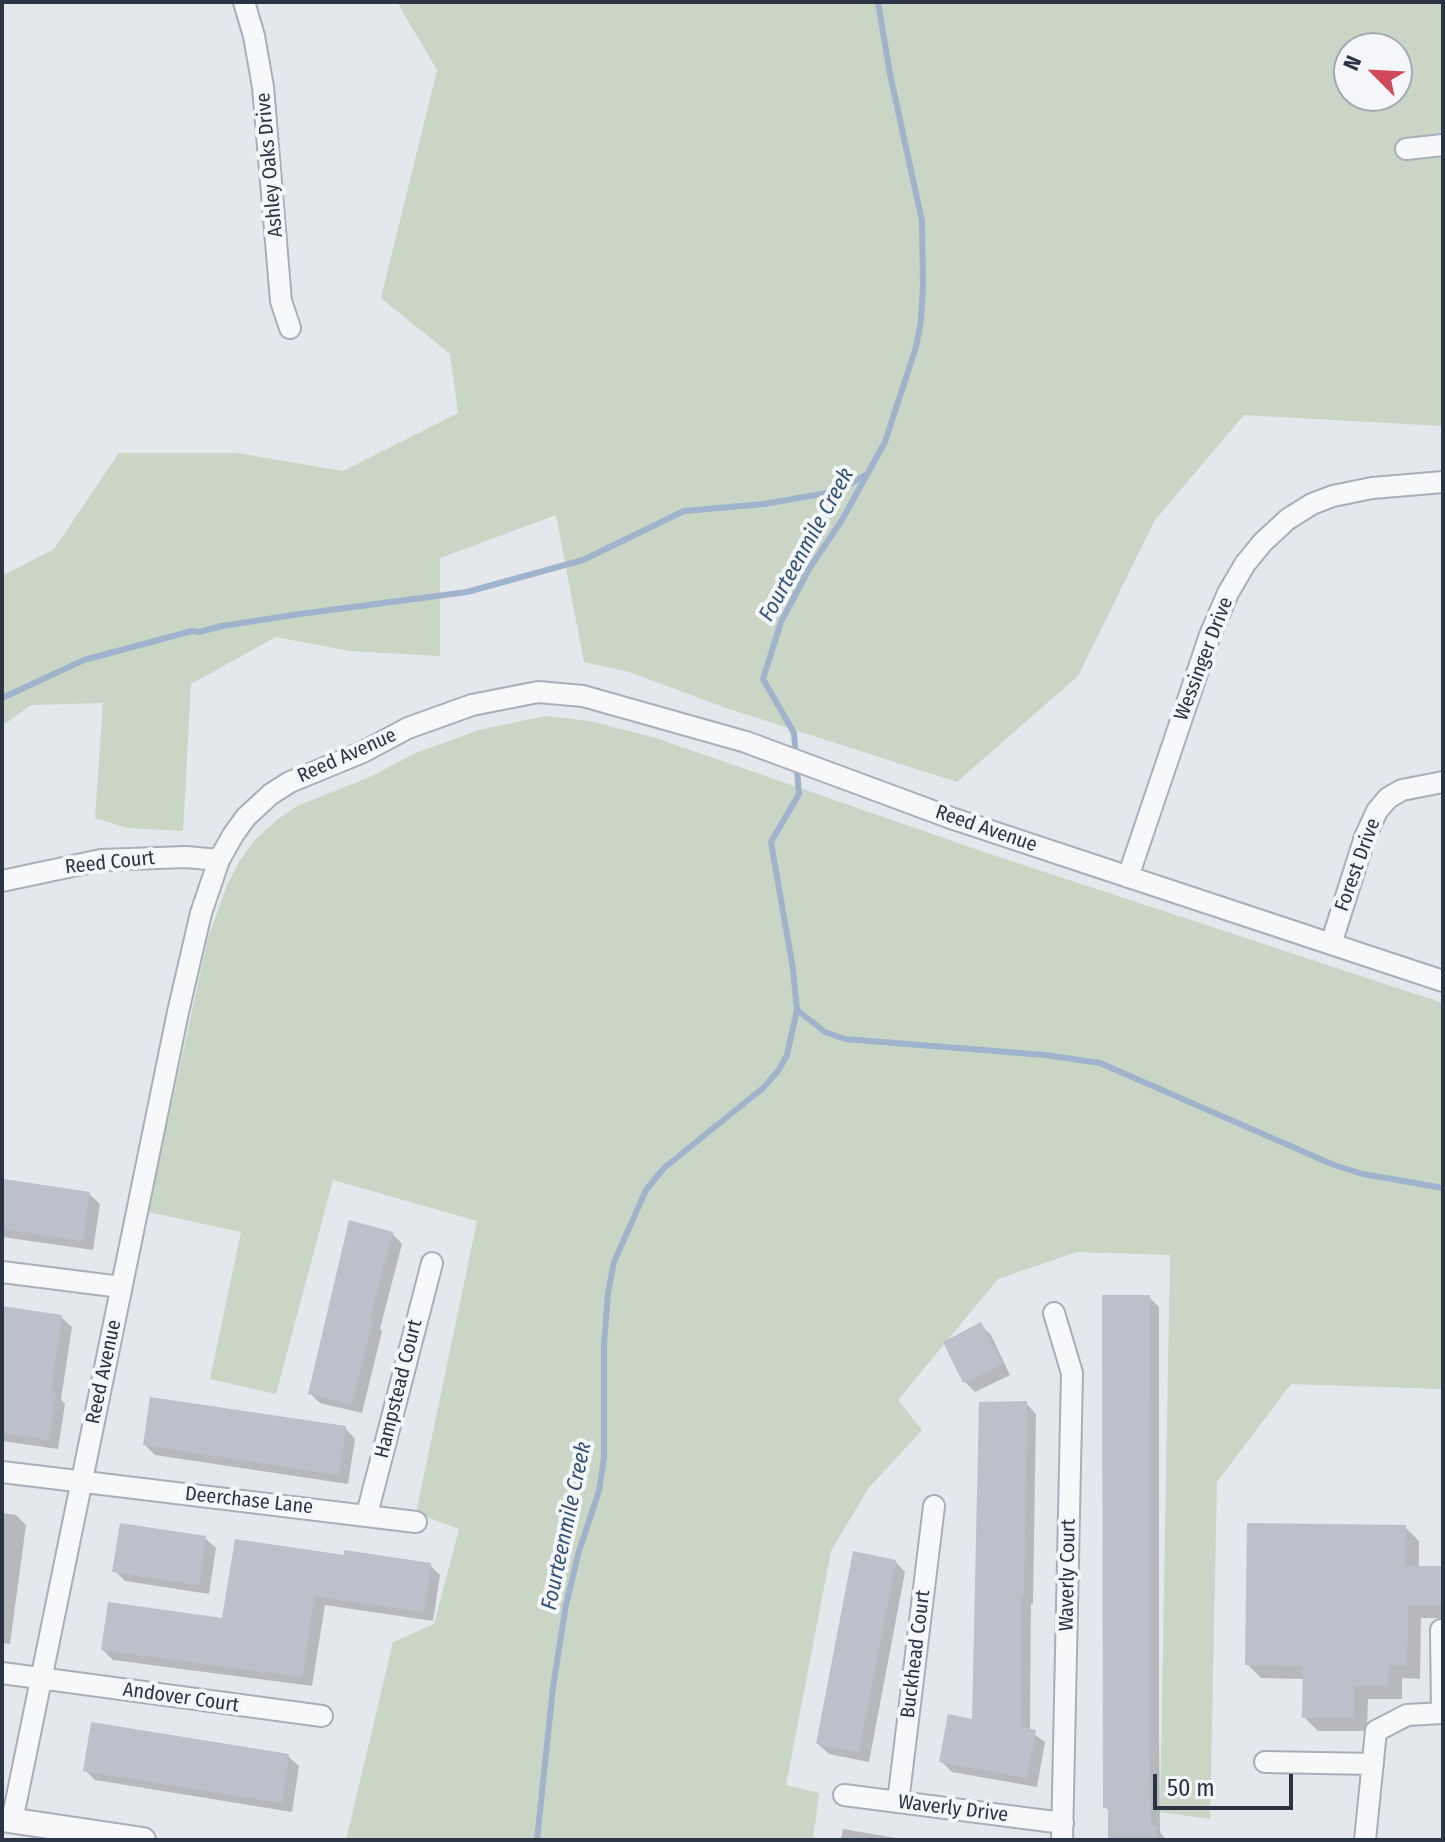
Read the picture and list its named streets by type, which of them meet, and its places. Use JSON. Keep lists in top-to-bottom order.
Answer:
{
  "streets": {
    "street": [
      "Ashley Oaks Drive",
      "Wessinger Drive",
      "Reed Avenue",
      "Reed Court",
      "Forest Drive",
      "Hampstead Court",
      "Deerchase Lane",
      "Waverly Court",
      "Buckhead Court",
      "Andover Court",
      "Waverly Drive"
    ]
  },
  "crossings": [
    ["Wessinger Drive", "Reed Avenue"],
    ["Reed Avenue", "Reed Court"],
    ["Reed Avenue", "Forest Drive"],
    ["Reed Avenue", "Deerchase Lane"],
    ["Reed Avenue", "Andover Court"],
    ["Hampstead Court", "Deerchase Lane"],
    ["Waverly Court", "Waverly Drive"],
    ["Buckhead Court", "Waverly Drive"]
  ],
  "water": ["Fourteenmile Creek"],
  "scale_bar": "50 m",
  "north": "top left"
}
